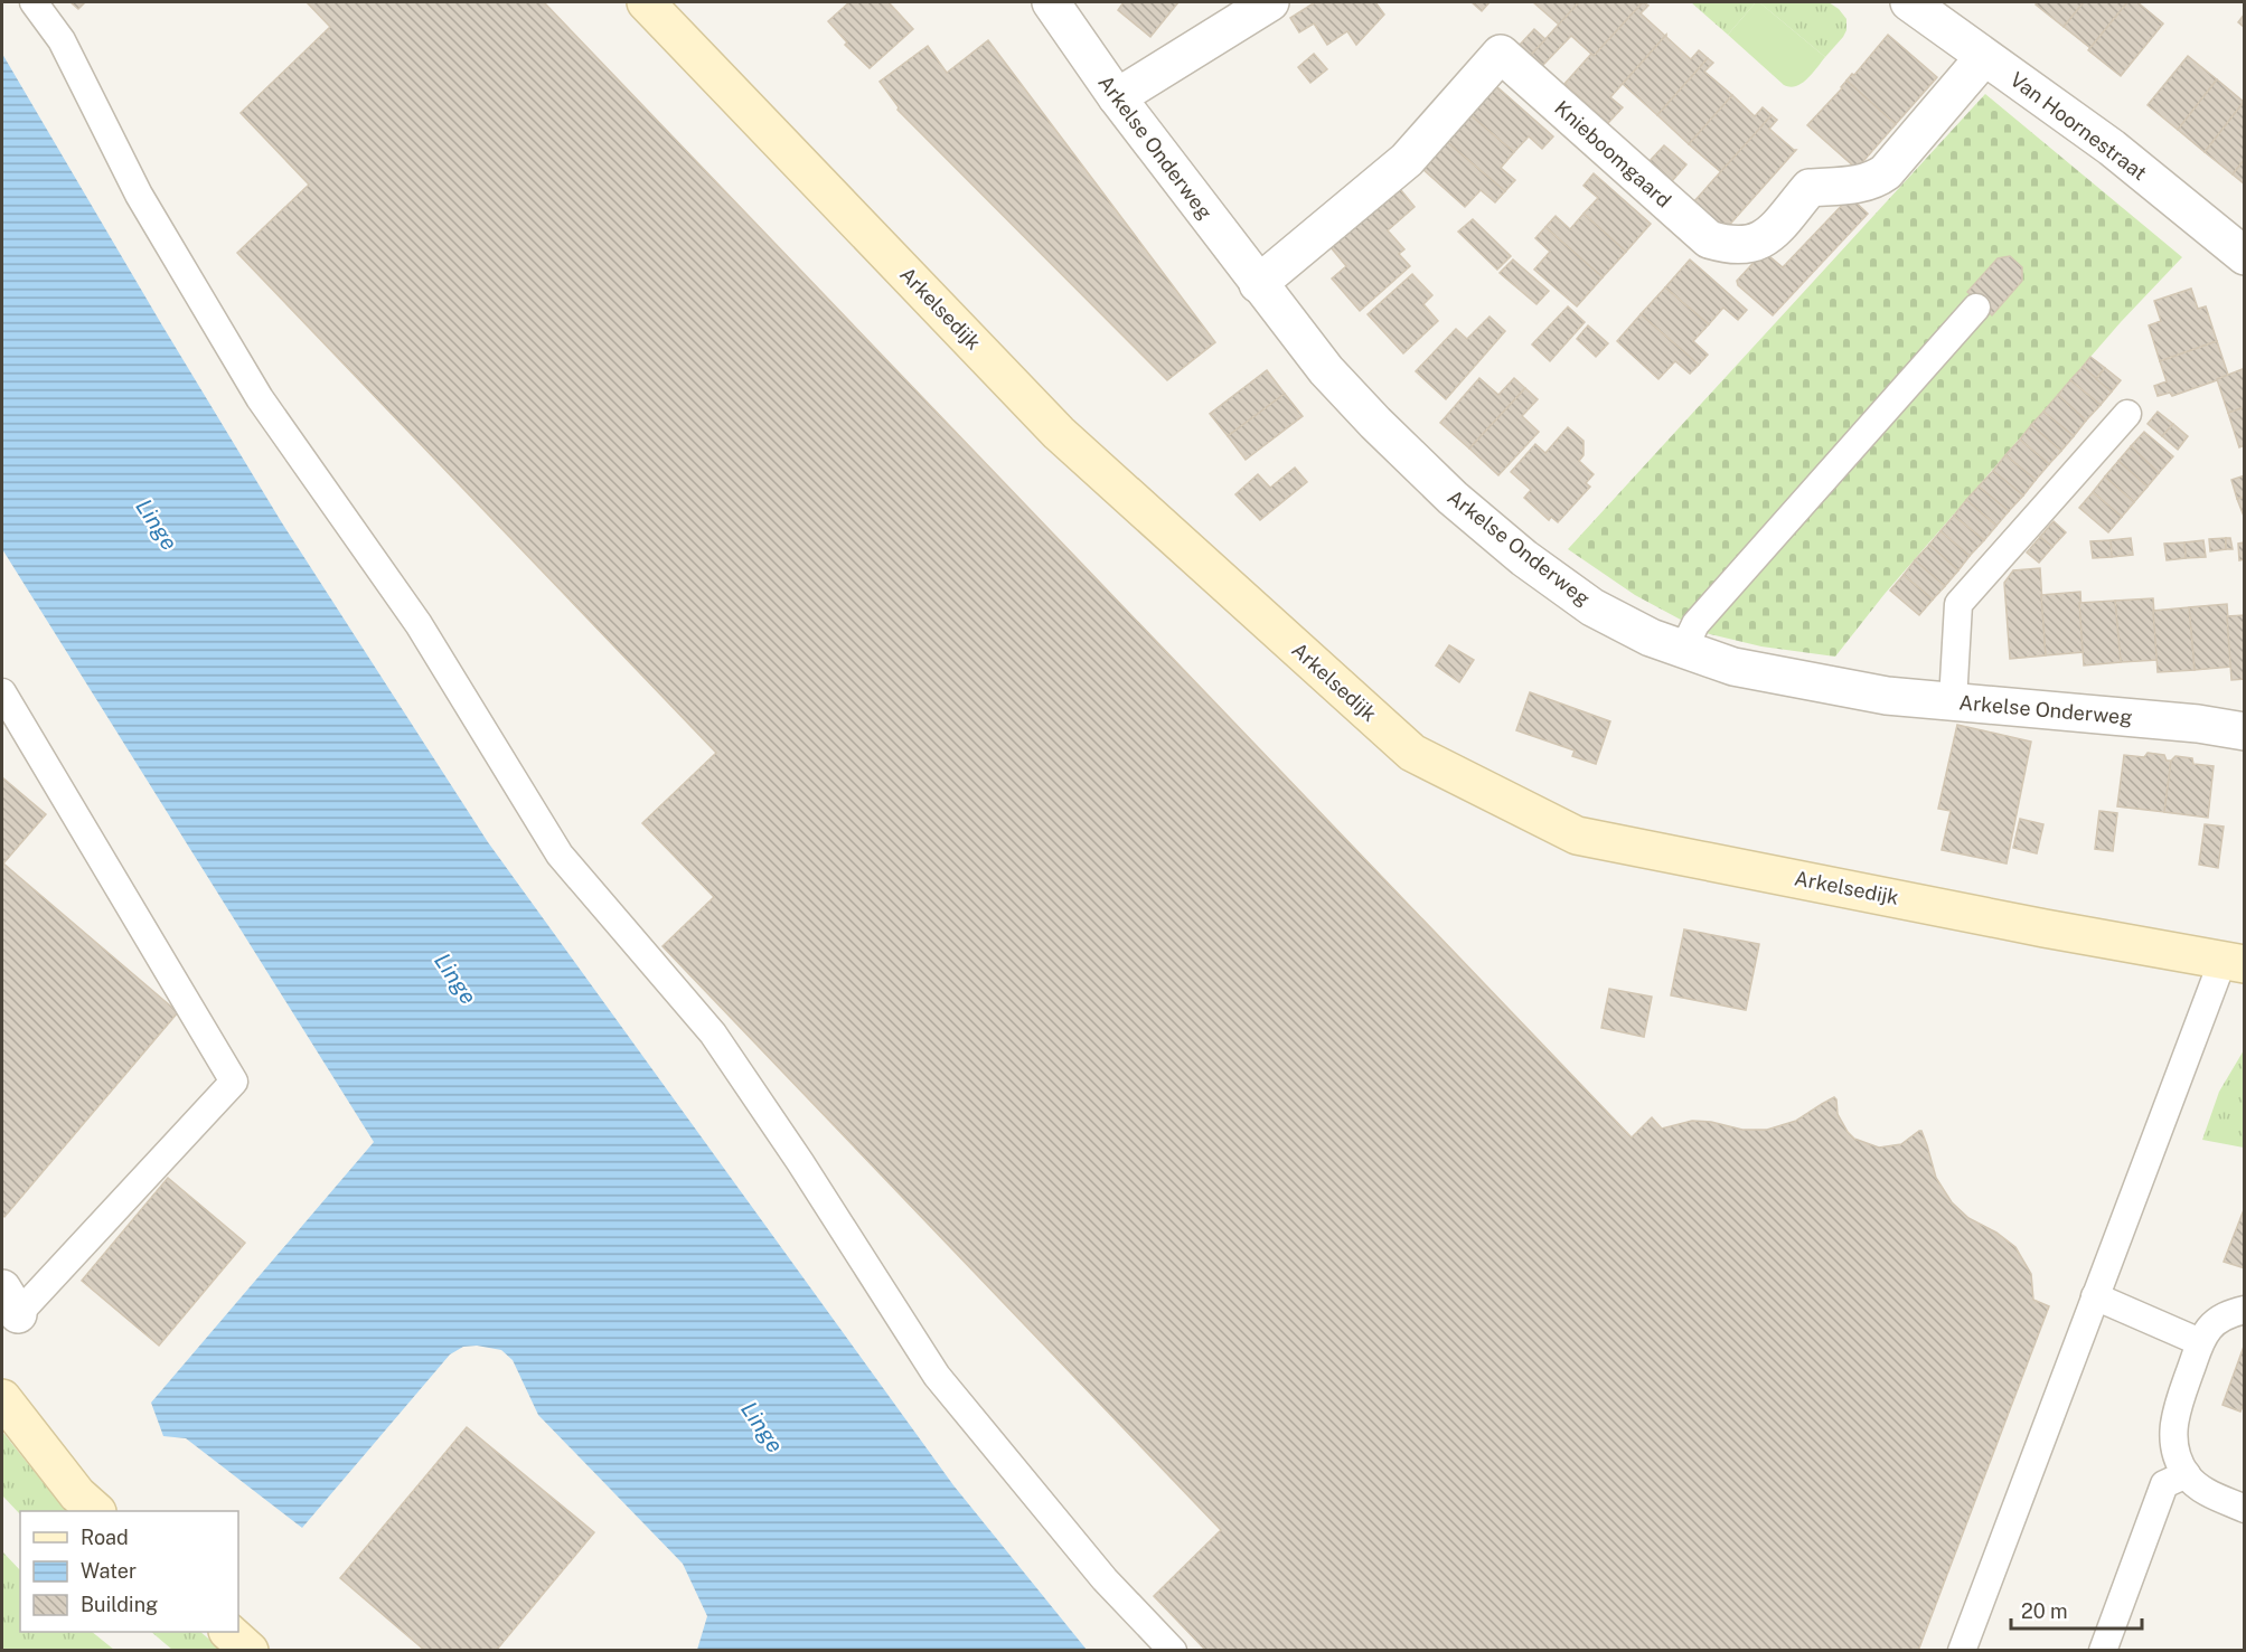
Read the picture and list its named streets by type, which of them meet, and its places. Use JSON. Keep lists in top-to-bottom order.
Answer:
{
  "streets": {
    "main road": ["Arkelsedijk"],
    "street": ["Van Hoornestraat", "Arkelse Onderweg", "Knieboomgaard"]
  },
  "crossings": [
    ["Van Hoornestraat", "Knieboomgaard"],
    ["Arkelse Onderweg", "Knieboomgaard"]
  ],
  "water": ["Linge"],
  "legend": ["Road", "Water", "Building"],
  "scale_bar": "20 m"
}
